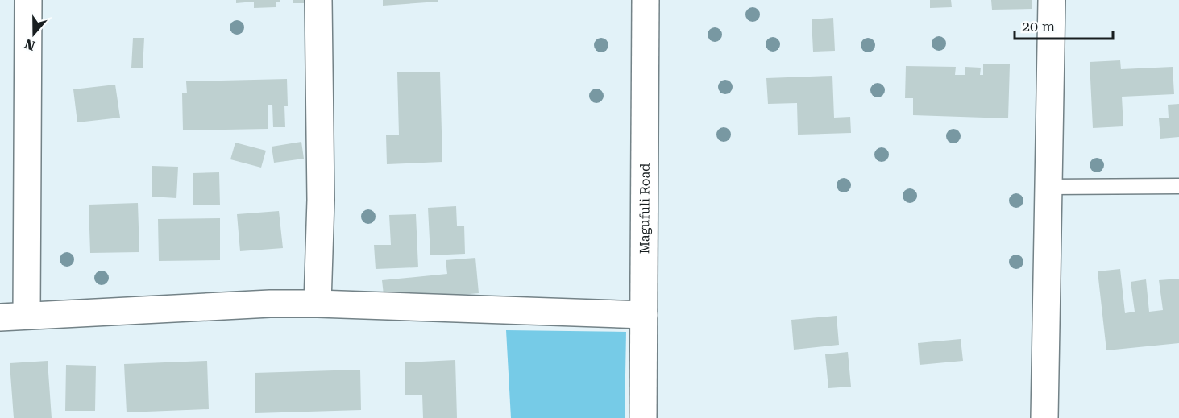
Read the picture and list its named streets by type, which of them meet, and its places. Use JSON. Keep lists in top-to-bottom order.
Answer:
{
  "streets": {
    "street": ["Magufuli Road"]
  },
  "scale_bar": "20 m",
  "north": "bottom"
}
